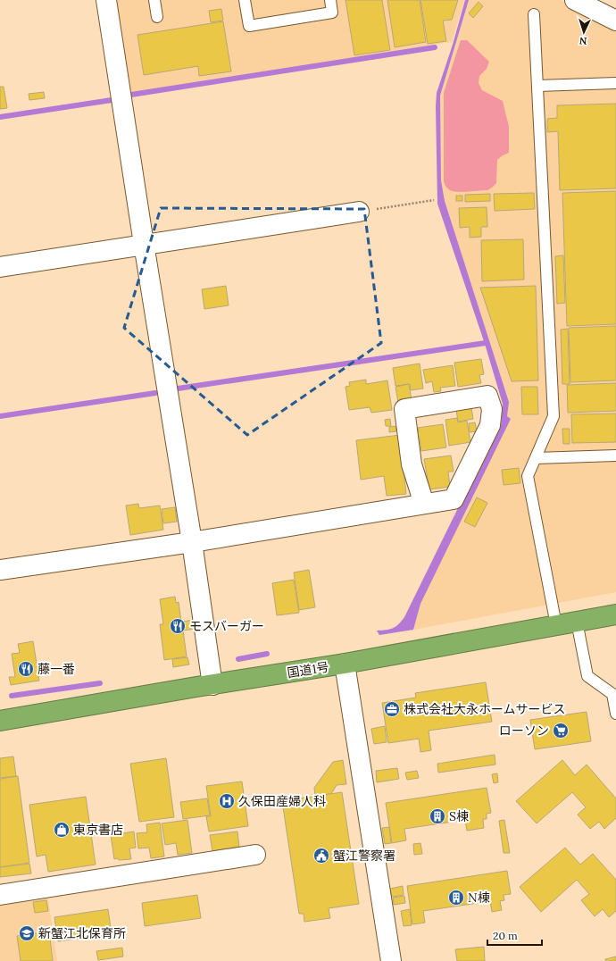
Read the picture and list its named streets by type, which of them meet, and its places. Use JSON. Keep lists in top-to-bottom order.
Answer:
{
  "streets": {
    "highway": ["国道1号"]
  },
  "places": {
    "restaurant": ["モスバーガー", "藤一番"],
    "office": ["株式会社大永ホームサービス"],
    "supermarket": ["ローソン"],
    "hospital": ["久保田産婦人科"],
    "building": ["S棟", "N棟"],
    "shop": ["東京書店"],
    "public building": ["蟹江警察署"],
    "school or university": ["新蟹江北保育所"]
  },
  "scale_bar": "20 m",
  "north": "bottom"
}
